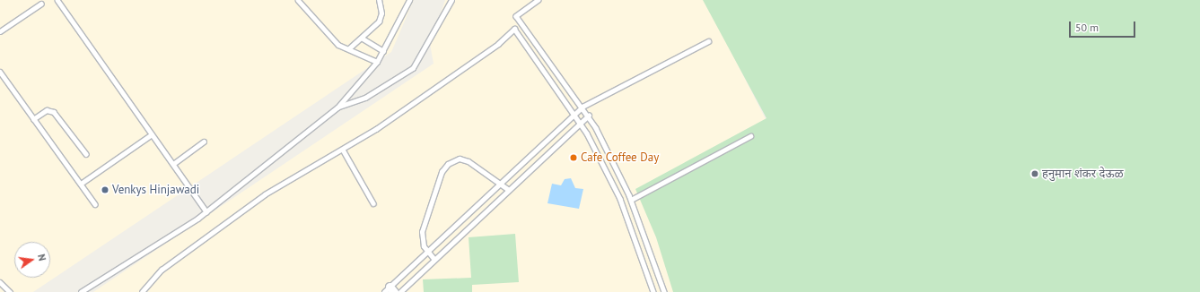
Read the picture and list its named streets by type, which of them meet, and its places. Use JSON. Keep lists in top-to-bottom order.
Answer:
{
  "places": ["Cafe Coffee Day", "हनुमान शंकर देऊळ", "Venkys Hinjawadi"],
  "scale_bar": "50 m",
  "north": "right"
}
